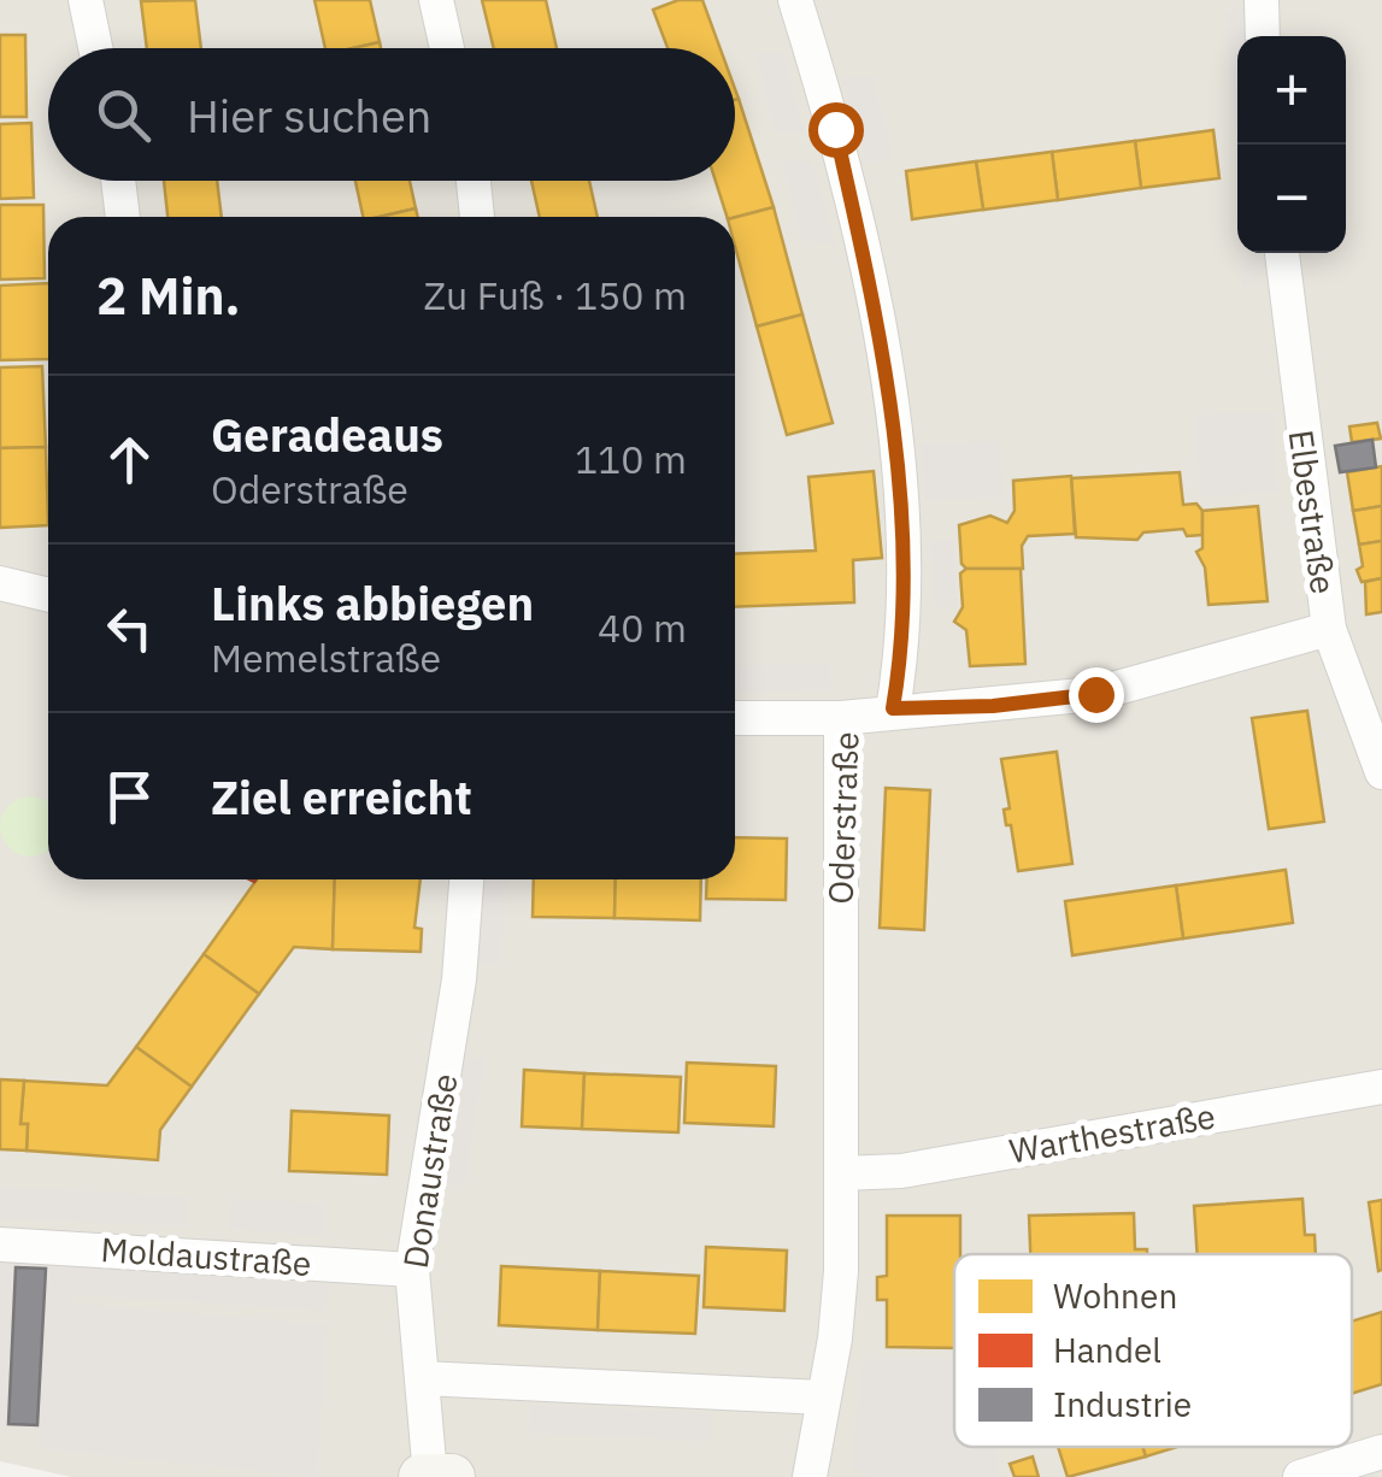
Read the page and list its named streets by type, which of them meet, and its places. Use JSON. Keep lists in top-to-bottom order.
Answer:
{
  "streets": {
    "street": [
      "Elbestraße",
      "Oderstraße",
      "Warthestraße",
      "Donaustraße",
      "Moldaustraße"
    ]
  },
  "crossings": [
    ["Oderstraße", "Warthestraße"],
    ["Donaustraße", "Moldaustraße"]
  ],
  "legend": ["Wohnen", "Handel", "Industrie"],
  "page": {
    "map_buttons": ["+", "−"],
    "search": "Hier suchen",
    "heading": ["2 Min.", "Zu Fuß · 150 m"],
    "list": [
      ["Geradeaus", "Oderstraße", "110 m"],
      ["Links abbiegen", "Memelstraße", "40 m"],
      "Ziel erreicht"
    ]
  }
}
